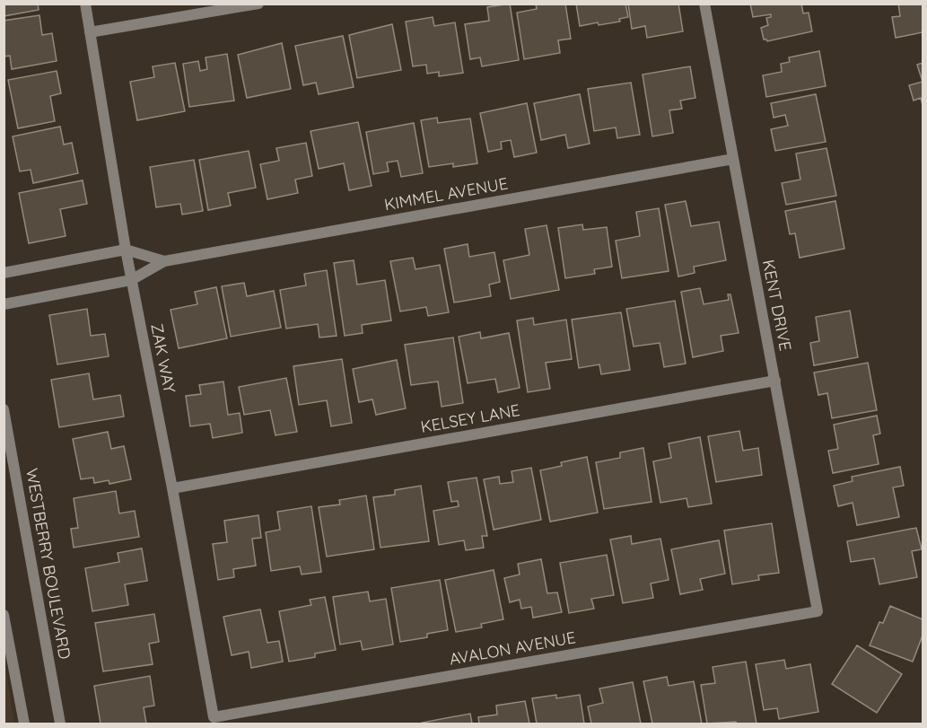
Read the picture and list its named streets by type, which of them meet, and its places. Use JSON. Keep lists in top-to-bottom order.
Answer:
{
  "streets": {
    "street": [
      "KIMMEL AVENUE",
      "KENT DRIVE",
      "ZAK WAY",
      "KELSEY LANE",
      "WESTBERRY BOULEVARD",
      "AVALON AVENUE"
    ]
  },
  "crossings": [
    ["KIMMEL AVENUE", "KENT DRIVE"],
    ["KIMMEL AVENUE", "ZAK WAY"],
    ["KENT DRIVE", "KELSEY LANE"],
    ["KENT DRIVE", "AVALON AVENUE"],
    ["ZAK WAY", "KELSEY LANE"],
    ["ZAK WAY", "AVALON AVENUE"]
  ]
}
